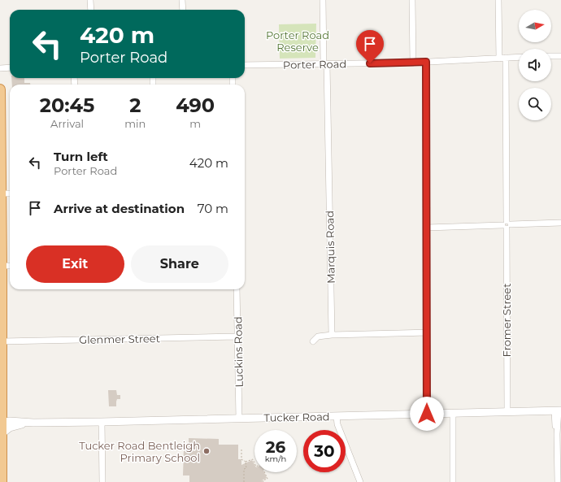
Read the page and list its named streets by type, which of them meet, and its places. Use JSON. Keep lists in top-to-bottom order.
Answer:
{
  "streets": {
    "street": [
      "Porter Road",
      "Marquis Road",
      "Fromer Street",
      "Glenmer Street",
      "Luckins Road",
      "Tucker Road"
    ]
  },
  "crossings": [
    ["Porter Road", "Marquis Road"],
    ["Porter Road", "Fromer Street"],
    ["Fromer Street", "Tucker Road"],
    ["Glenmer Street", "Luckins Road"],
    ["Luckins Road", "Tucker Road"]
  ],
  "parks": ["Porter Road Reserve"],
  "places": ["Tucker Road Bentleigh Primary School"],
  "north": "right",
  "page": {
    "turn": ["420 m", "Porter Road"],
    "eta": [
      "20:45",
      "Arrival",
      "2",
      "min",
      "490",
      "m"
    ],
    "list": [
      {
        "name": "Turn left",
        "note": "Porter Road",
        "value": "420 m"
      },
      {
        "name": "Arrive at destination",
        "value": "70 m"
      }
    ],
    "buttons": ["Exit", "Share"],
    "speed": "26 km/h",
    "limit": "30"
  }
}
